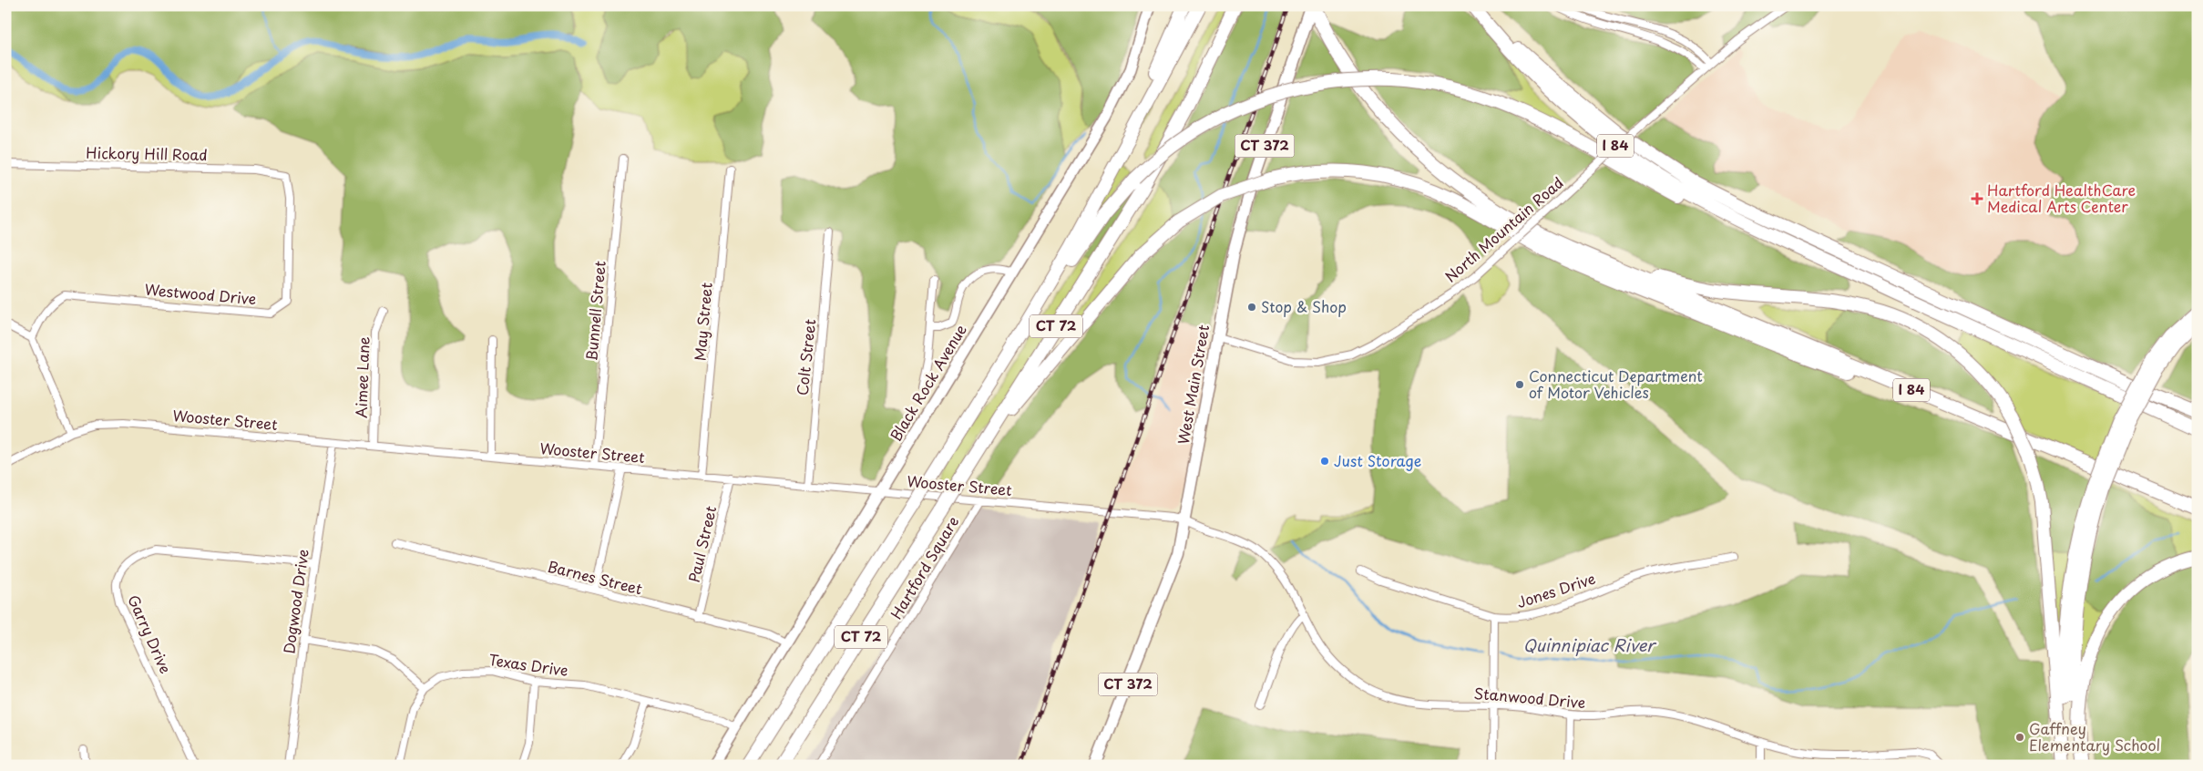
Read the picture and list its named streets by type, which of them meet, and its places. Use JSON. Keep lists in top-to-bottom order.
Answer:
{
  "streets": {
    "highway": ["I 84", "CT 72"],
    "main road": ["CT 372", "West Main Street"],
    "street": [
      "Hickory Hill Road",
      "North Mountain Road",
      "Westwood Drive",
      "Bunnell Street",
      "May Street",
      "Colt Street",
      "Aimee Lane",
      "Black Rock Avenue",
      "Wooster Street",
      "Paul Street",
      "Hartford Square",
      "Barnes Street",
      "Jones Drive",
      "Dogwood Drive",
      "Garry Drive",
      "Texas Drive",
      "Stanwood Drive"
    ]
  },
  "crossings": [
    ["I 84", "West Main Street"],
    ["Hickory Hill Road", "Westwood Drive"],
    ["North Mountain Road", "West Main Street"],
    ["Bunnell Street", "Wooster Street"],
    ["May Street", "Wooster Street"],
    ["Colt Street", "Wooster Street"],
    ["Aimee Lane", "Wooster Street"],
    ["Black Rock Avenue", "Wooster Street"],
    ["Black Rock Avenue", "Barnes Street"],
    ["Black Rock Avenue", "Texas Drive"],
    ["West Main Street", "Wooster Street"],
    ["West Main Street", "Stanwood Drive"],
    ["Wooster Street", "Paul Street"],
    ["Wooster Street", "Hartford Square"],
    ["Wooster Street", "Dogwood Drive"],
    ["Wooster Street", "Stanwood Drive"],
    ["Paul Street", "Barnes Street"],
    ["Dogwood Drive", "Garry Drive"]
  ],
  "water": ["Quinnipiac River"],
  "places": {
    "health": ["Hartford HealthCare Medical Arts Center"],
    "other": [
      "Stop & Shop",
      "Connecticut Department of Motor Vehicles",
      "Just Storage",
      "Gaffney Elementary School"
    ]
  }
}
